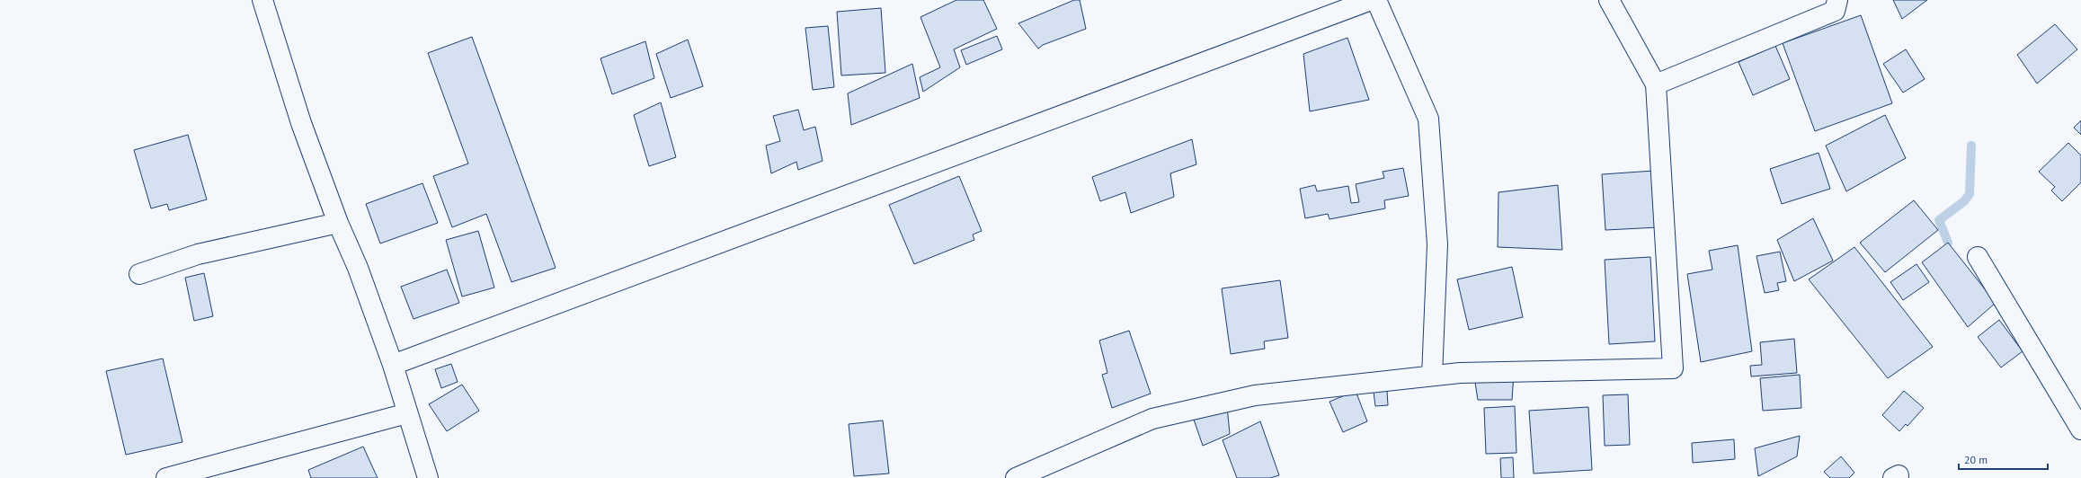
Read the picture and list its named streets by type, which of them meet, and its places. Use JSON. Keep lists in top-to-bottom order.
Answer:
{
  "scale_bar": "20 m"
}
